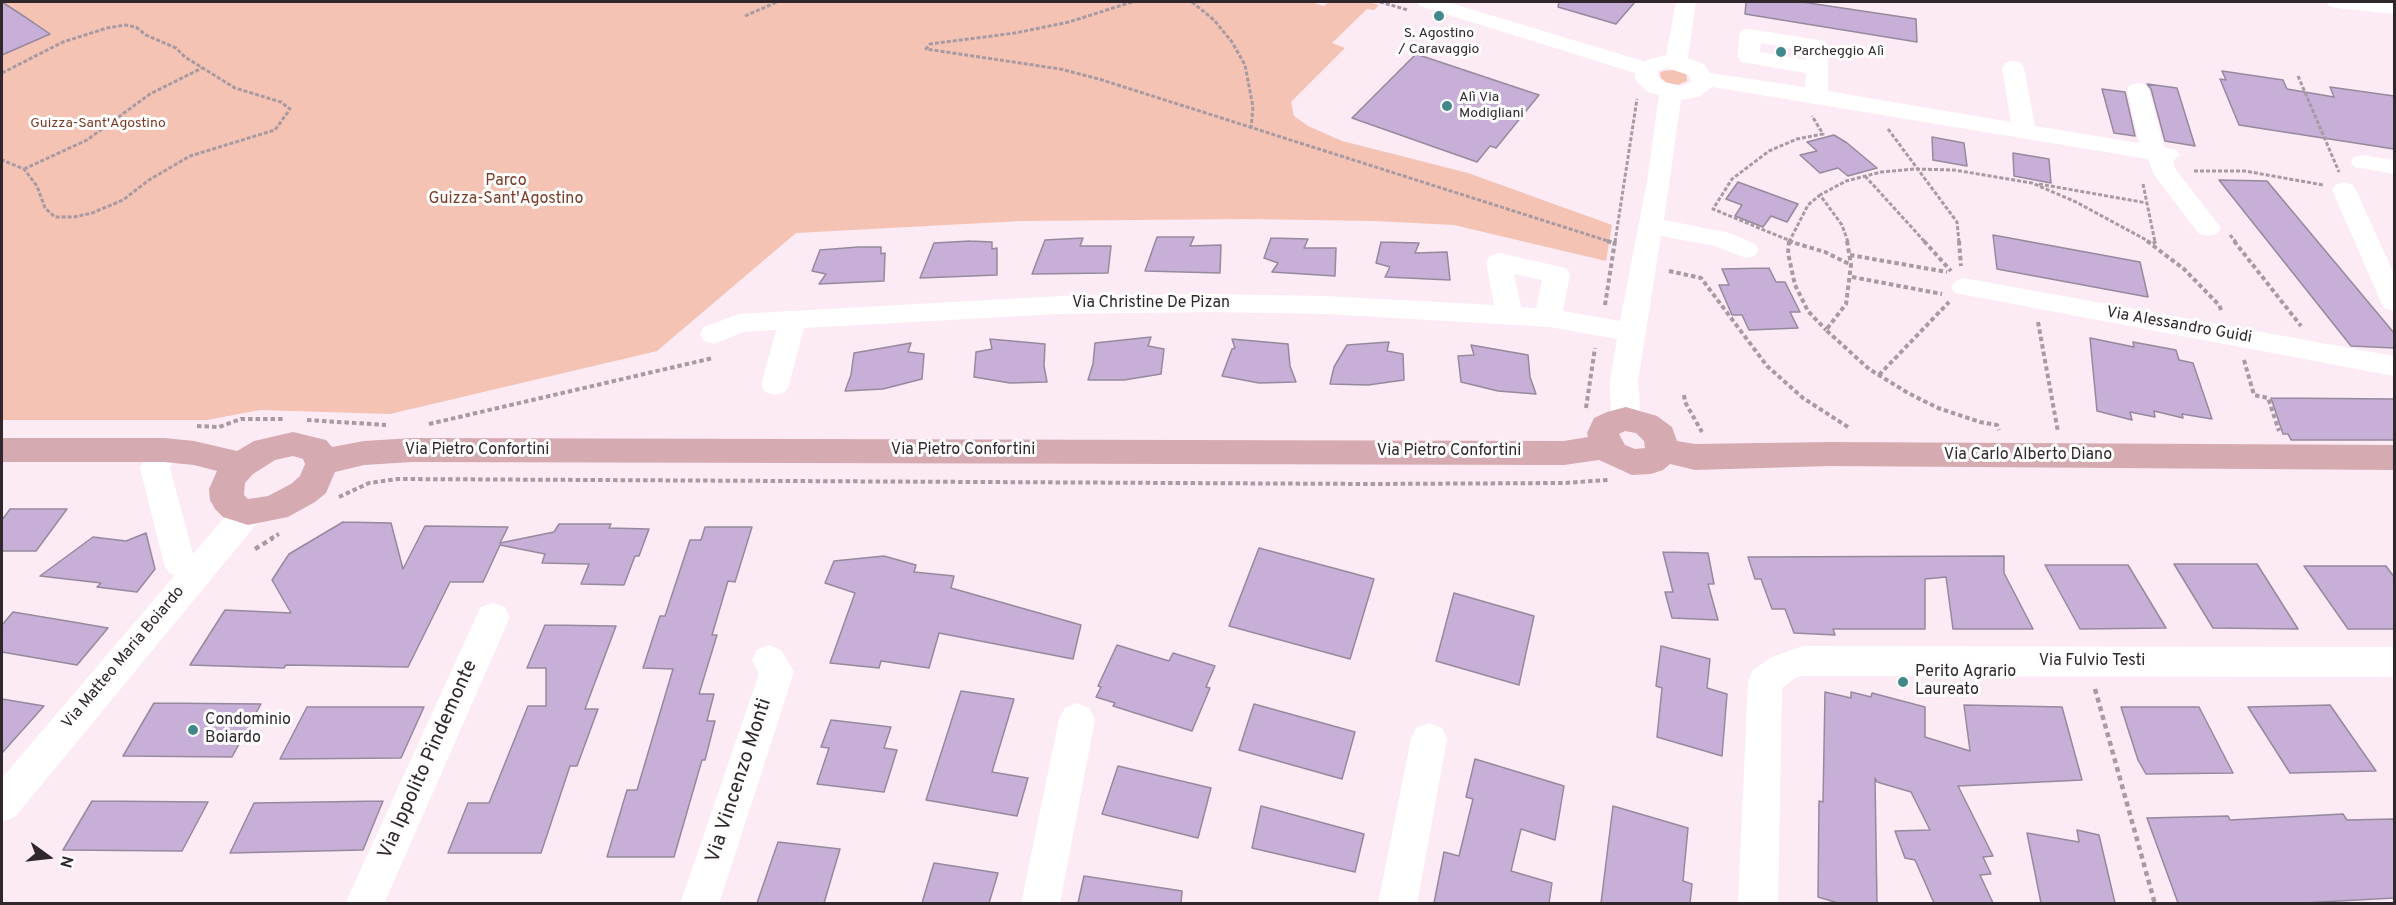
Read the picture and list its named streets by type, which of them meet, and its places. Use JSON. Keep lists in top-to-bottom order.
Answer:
{
  "streets": {
    "main road": ["Via Pietro Confortini", "Via Carlo Alberto Diano"],
    "street": [
      "Via Christine De Pizan",
      "Via Alessandro Guidi",
      "Via Matteo Maria Boiardo",
      "Via Fulvio Testi",
      "Via Ippolito Pindemonte",
      "Via Vincenzo Monti"
    ]
  },
  "crossings": [
    ["Via Pietro Confortini", "Via Carlo Alberto Diano"],
    ["Via Pietro Confortini", "Via Matteo Maria Boiardo"]
  ],
  "parks": ["Guizza-Sant'Agostino", "Parco Guizza-Sant'Agostino"],
  "places": [
    "S. Agostino / Caravaggio",
    "Parcheggio Alì",
    "Alì Via Modigliani",
    "Perito Agrario Laureato",
    "Condominio Boiardo"
  ],
  "north": "right"
}
